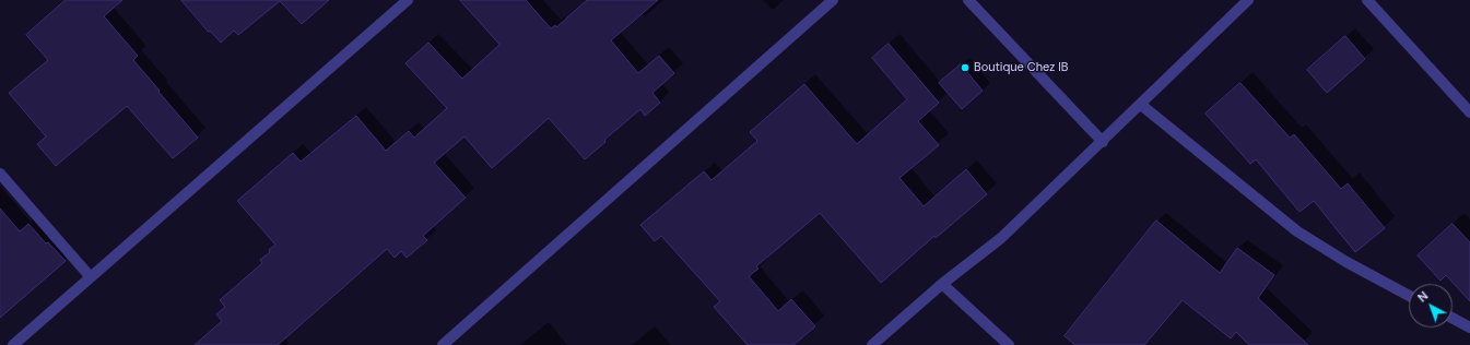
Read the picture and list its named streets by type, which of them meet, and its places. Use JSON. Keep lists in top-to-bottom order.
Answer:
{
  "places": ["Boutique Chez IB"],
  "north": "top left"
}
